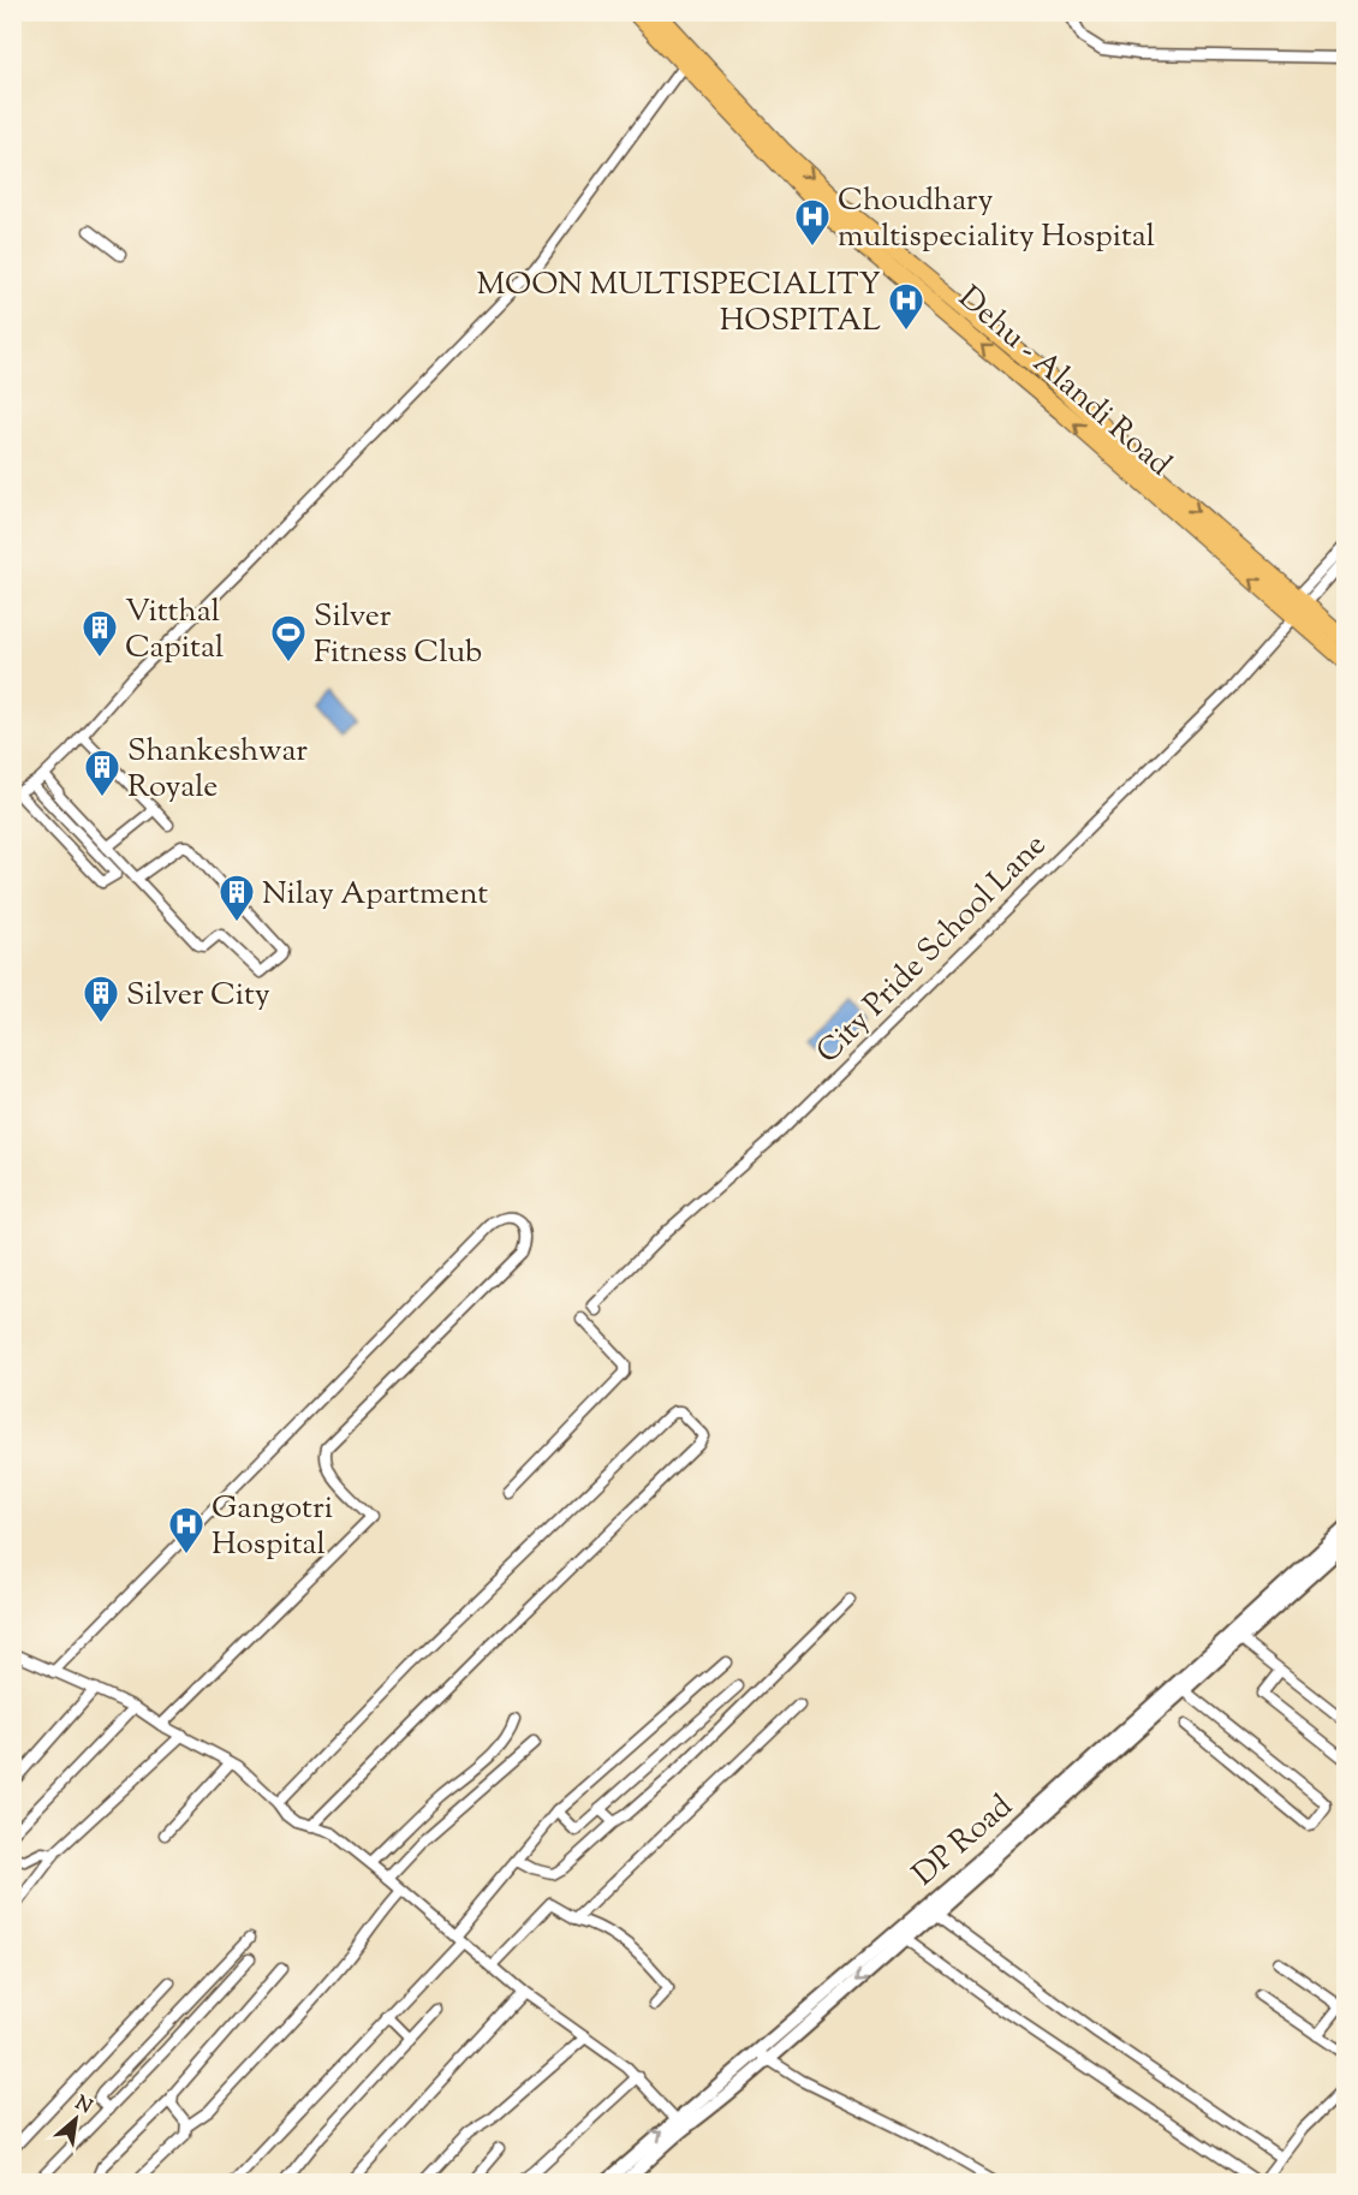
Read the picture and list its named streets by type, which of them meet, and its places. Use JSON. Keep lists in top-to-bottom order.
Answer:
{
  "streets": {
    "main road": ["Dehu - Alandi Road"],
    "street": ["City Pride School Lane", "DP Road"]
  },
  "crossings": [
    ["Dehu - Alandi Road", "City Pride School Lane"]
  ],
  "places": {
    "hospital": ["Choudhary multispeciality Hospital", "MOON MULTISPECIALITY HOSPITAL", "Gangotri Hospital"],
    "building": [
      "Vitthal Capital",
      "Shankeshwar Royale",
      "Nilay Apartment",
      "Silver City"
    ],
    "sports": ["Silver Fitness Club"]
  },
  "north": "top right"
}
